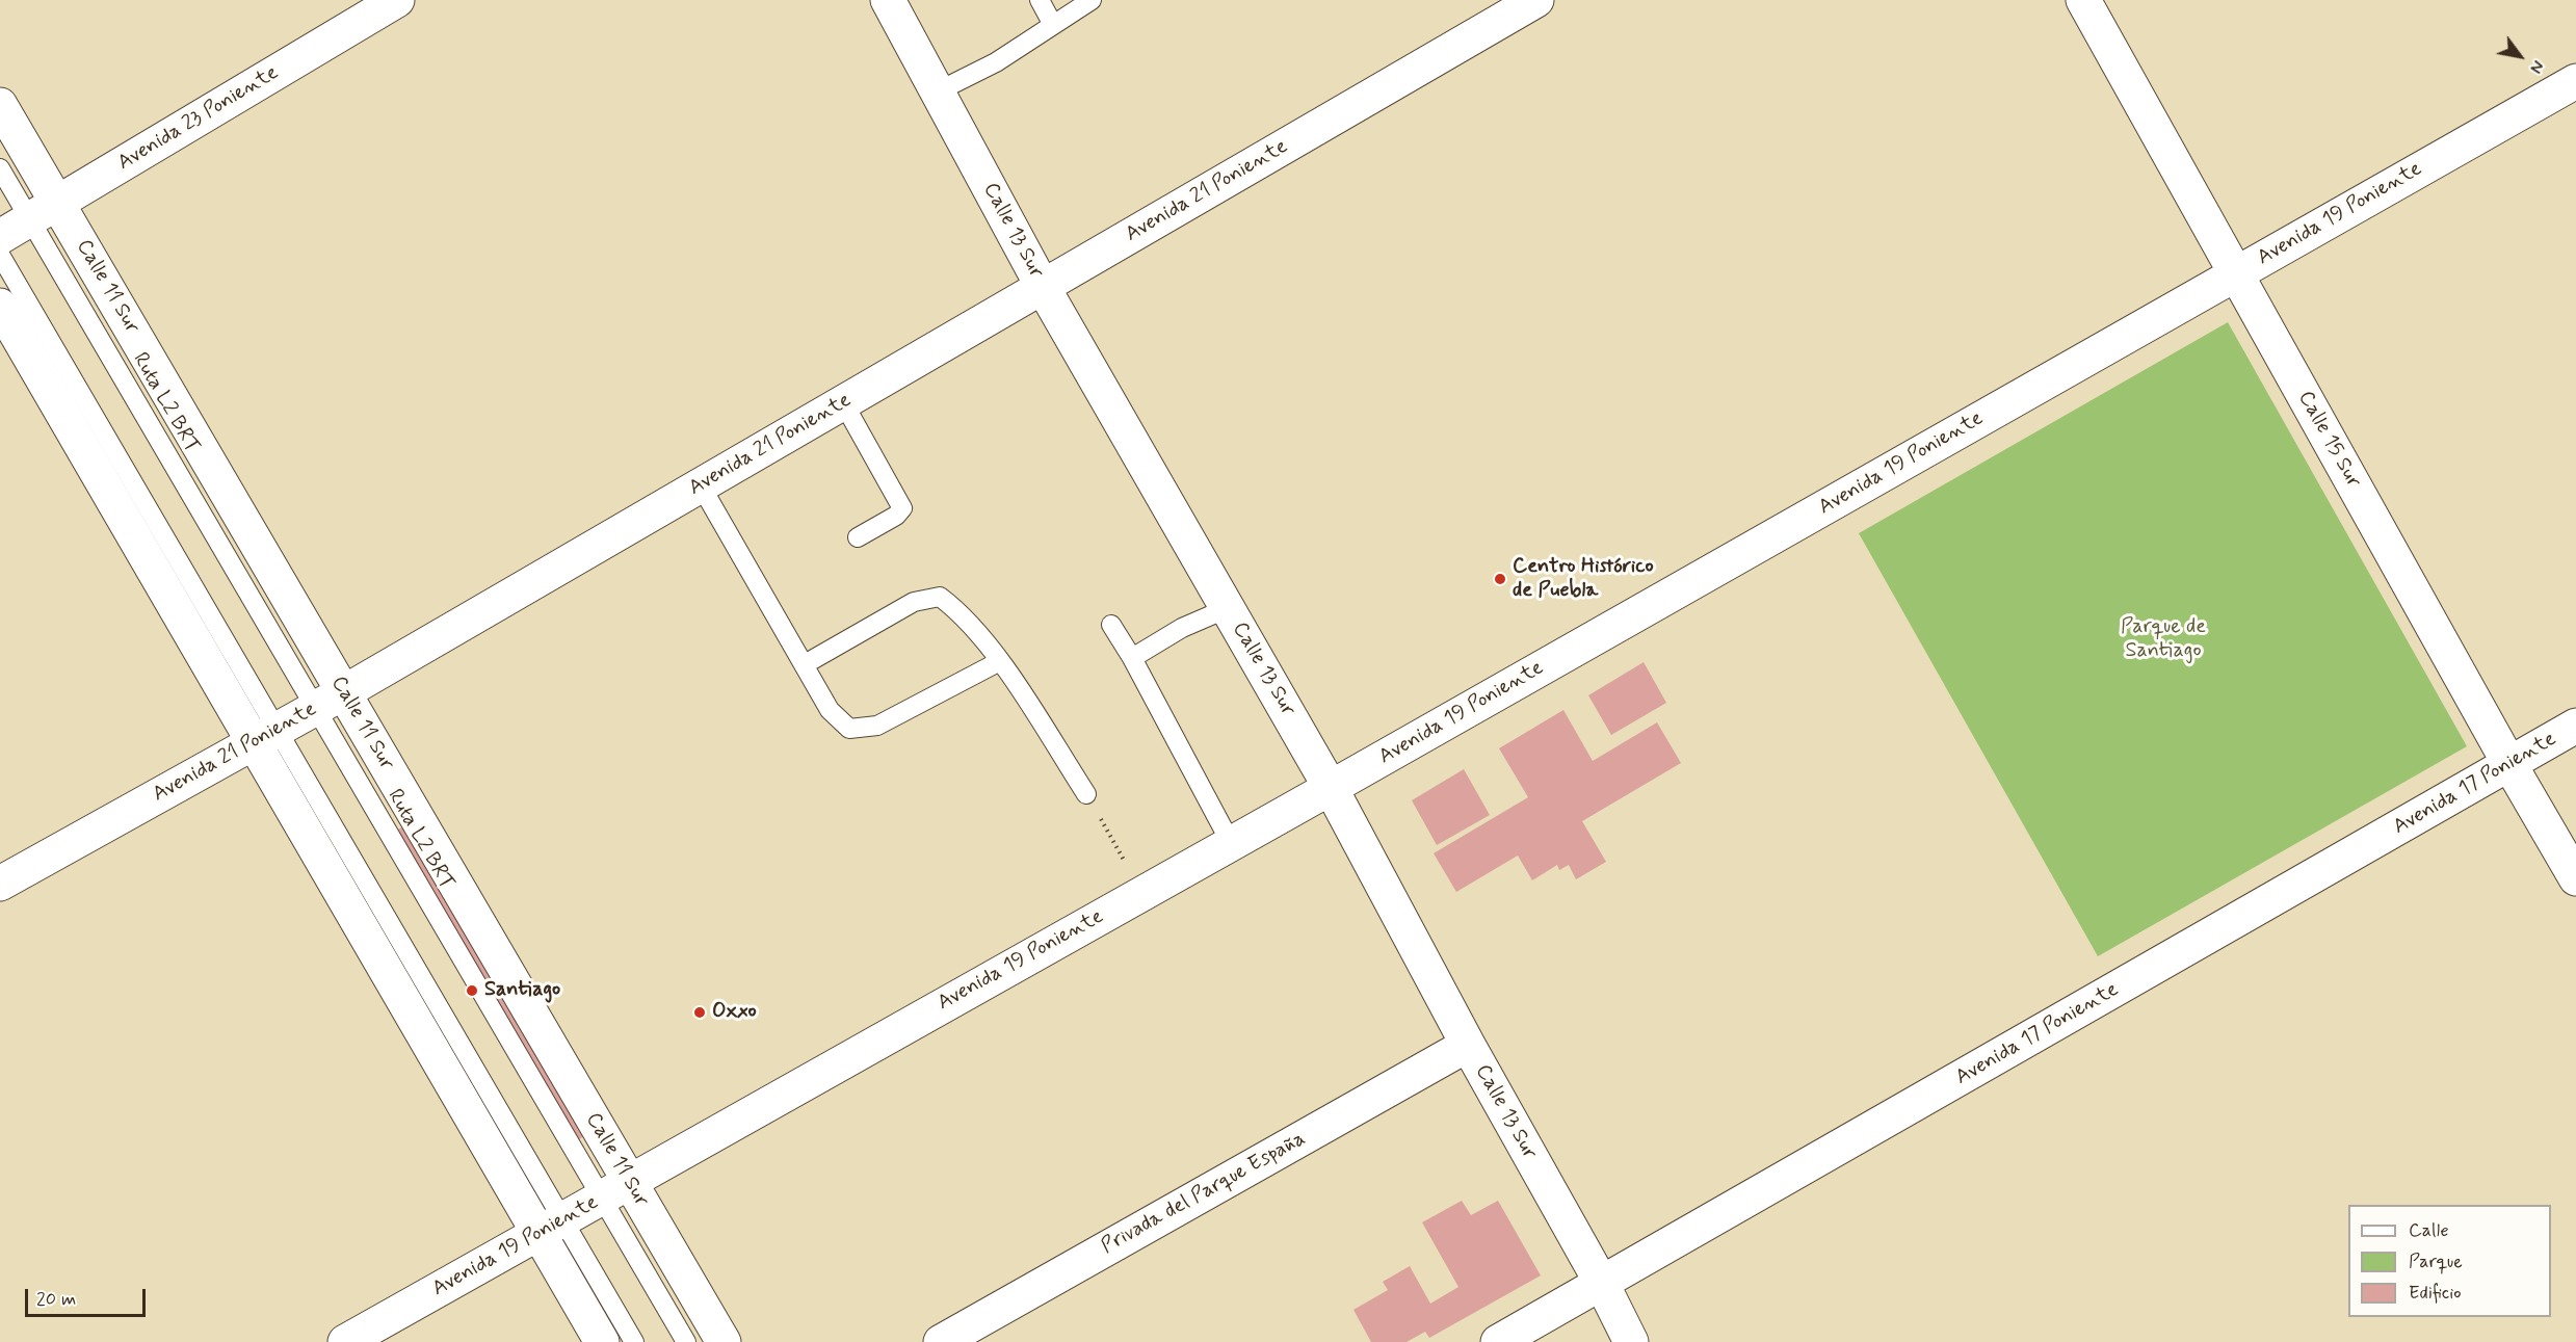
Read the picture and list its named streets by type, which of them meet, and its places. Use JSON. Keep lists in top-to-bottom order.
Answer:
{
  "streets": {
    "street": [
      "Avenida 23 Poniente",
      "Avenida 21 Poniente",
      "Avenida 19 Poniente",
      "Calle 13 Sur",
      "Calle 11 Sur",
      "Calle 15 Sur",
      "Avenida 17 Poniente",
      "Privada del Parque España"
    ]
  },
  "crossings": [
    ["Avenida 23 Poniente", "Calle 11 Sur"],
    ["Avenida 21 Poniente", "Calle 13 Sur"],
    ["Avenida 21 Poniente", "Calle 11 Sur"],
    ["Avenida 19 Poniente", "Calle 13 Sur"],
    ["Avenida 19 Poniente", "Calle 11 Sur"],
    ["Avenida 19 Poniente", "Calle 15 Sur"],
    ["Calle 13 Sur", "Avenida 17 Poniente"],
    ["Calle 13 Sur", "Privada del Parque España"],
    ["Calle 15 Sur", "Avenida 17 Poniente"]
  ],
  "parks": ["Parque de Santiago"],
  "places": ["Centro Histórico de Puebla", "Santiago", "Oxxo"],
  "legend": ["Calle", "Parque", "Edificio"],
  "scale_bar": "20 m",
  "north": "bottom right"
}
